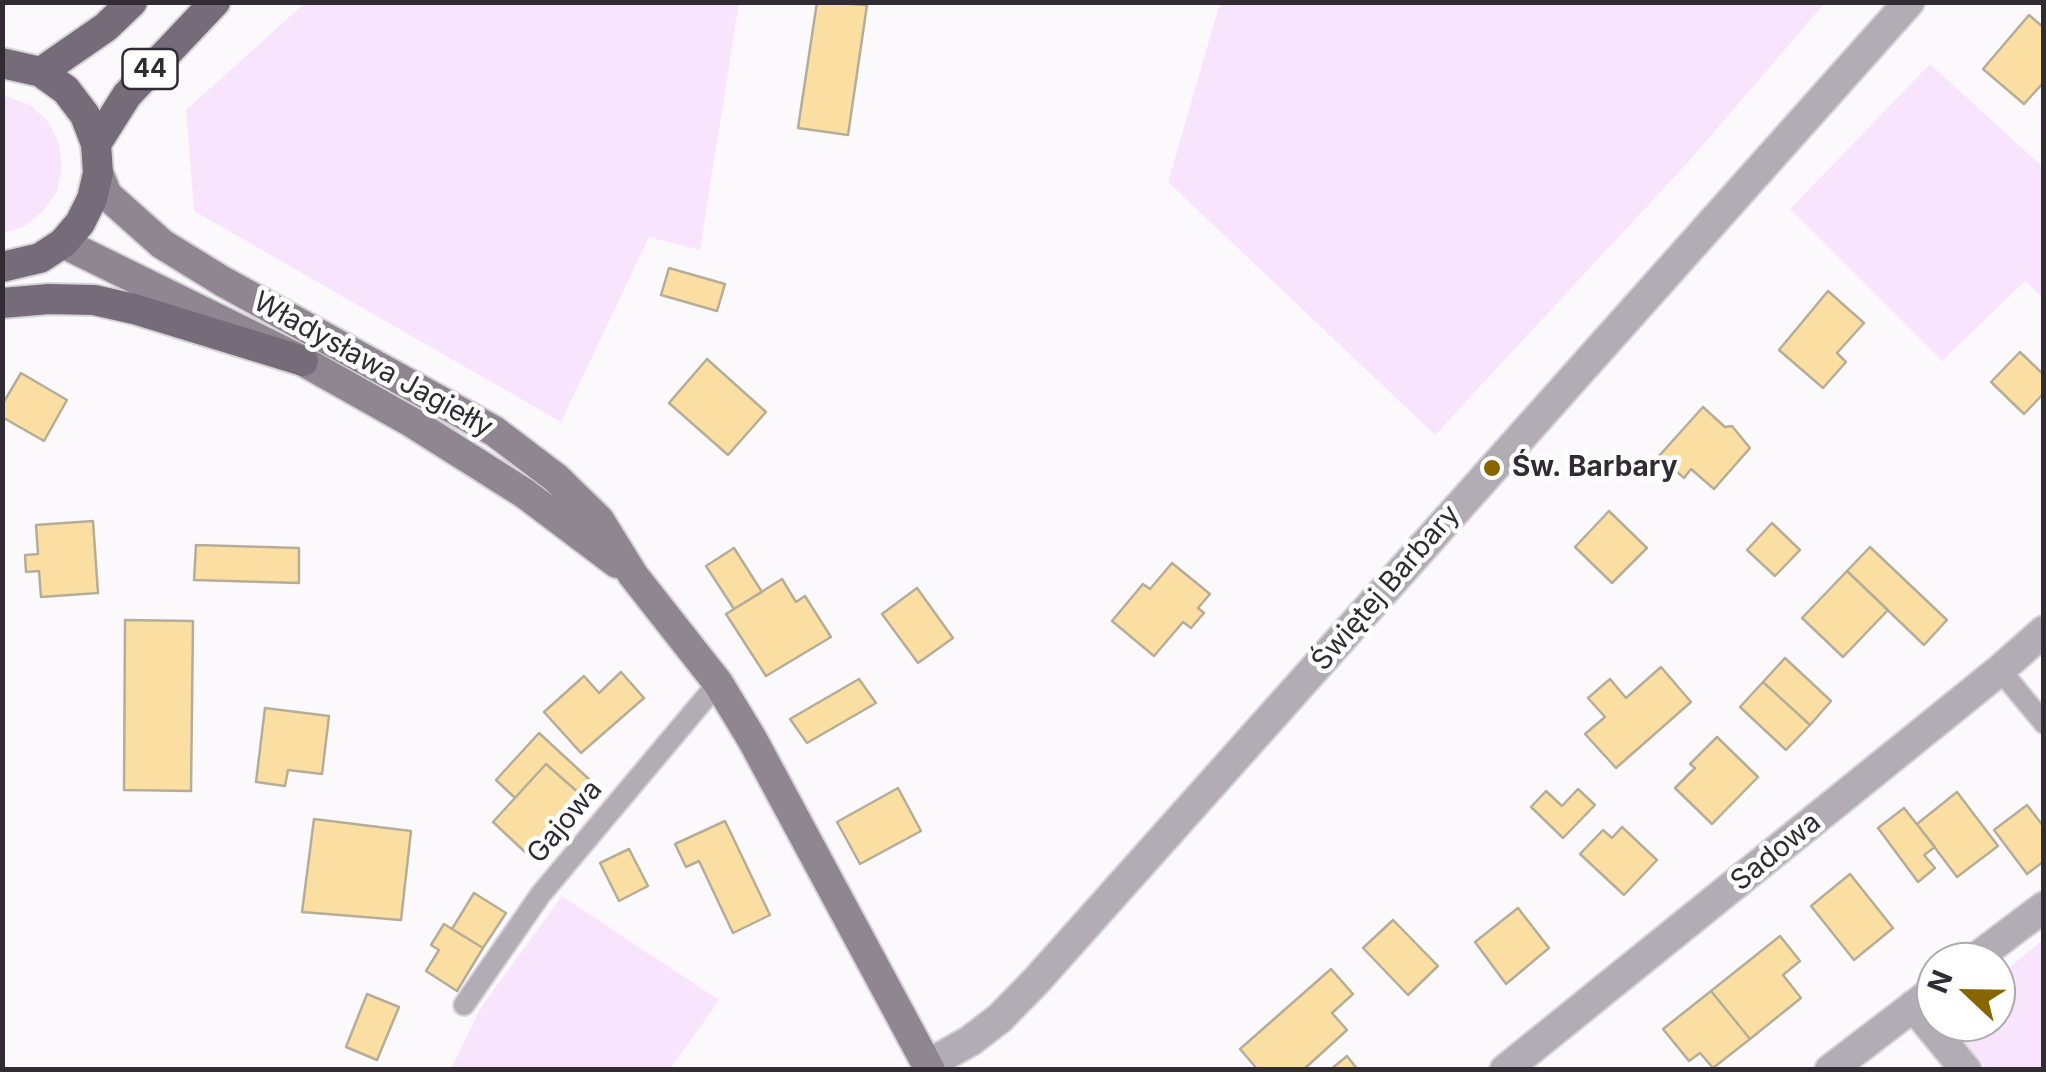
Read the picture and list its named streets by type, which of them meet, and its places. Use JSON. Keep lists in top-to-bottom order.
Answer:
{
  "streets": {
    "main road": ["44"],
    "street": ["Władysława Jagiełły", "Świętej Barbary", "Sadowa"],
    "lane": ["Gajowa"]
  },
  "crossings": [
    ["44", "Władysława Jagiełły"],
    ["Władysława Jagiełły", "Świętej Barbary"],
    ["Władysława Jagiełły", "Gajowa"]
  ],
  "places": ["Św. Barbary"],
  "north": "left"
}
